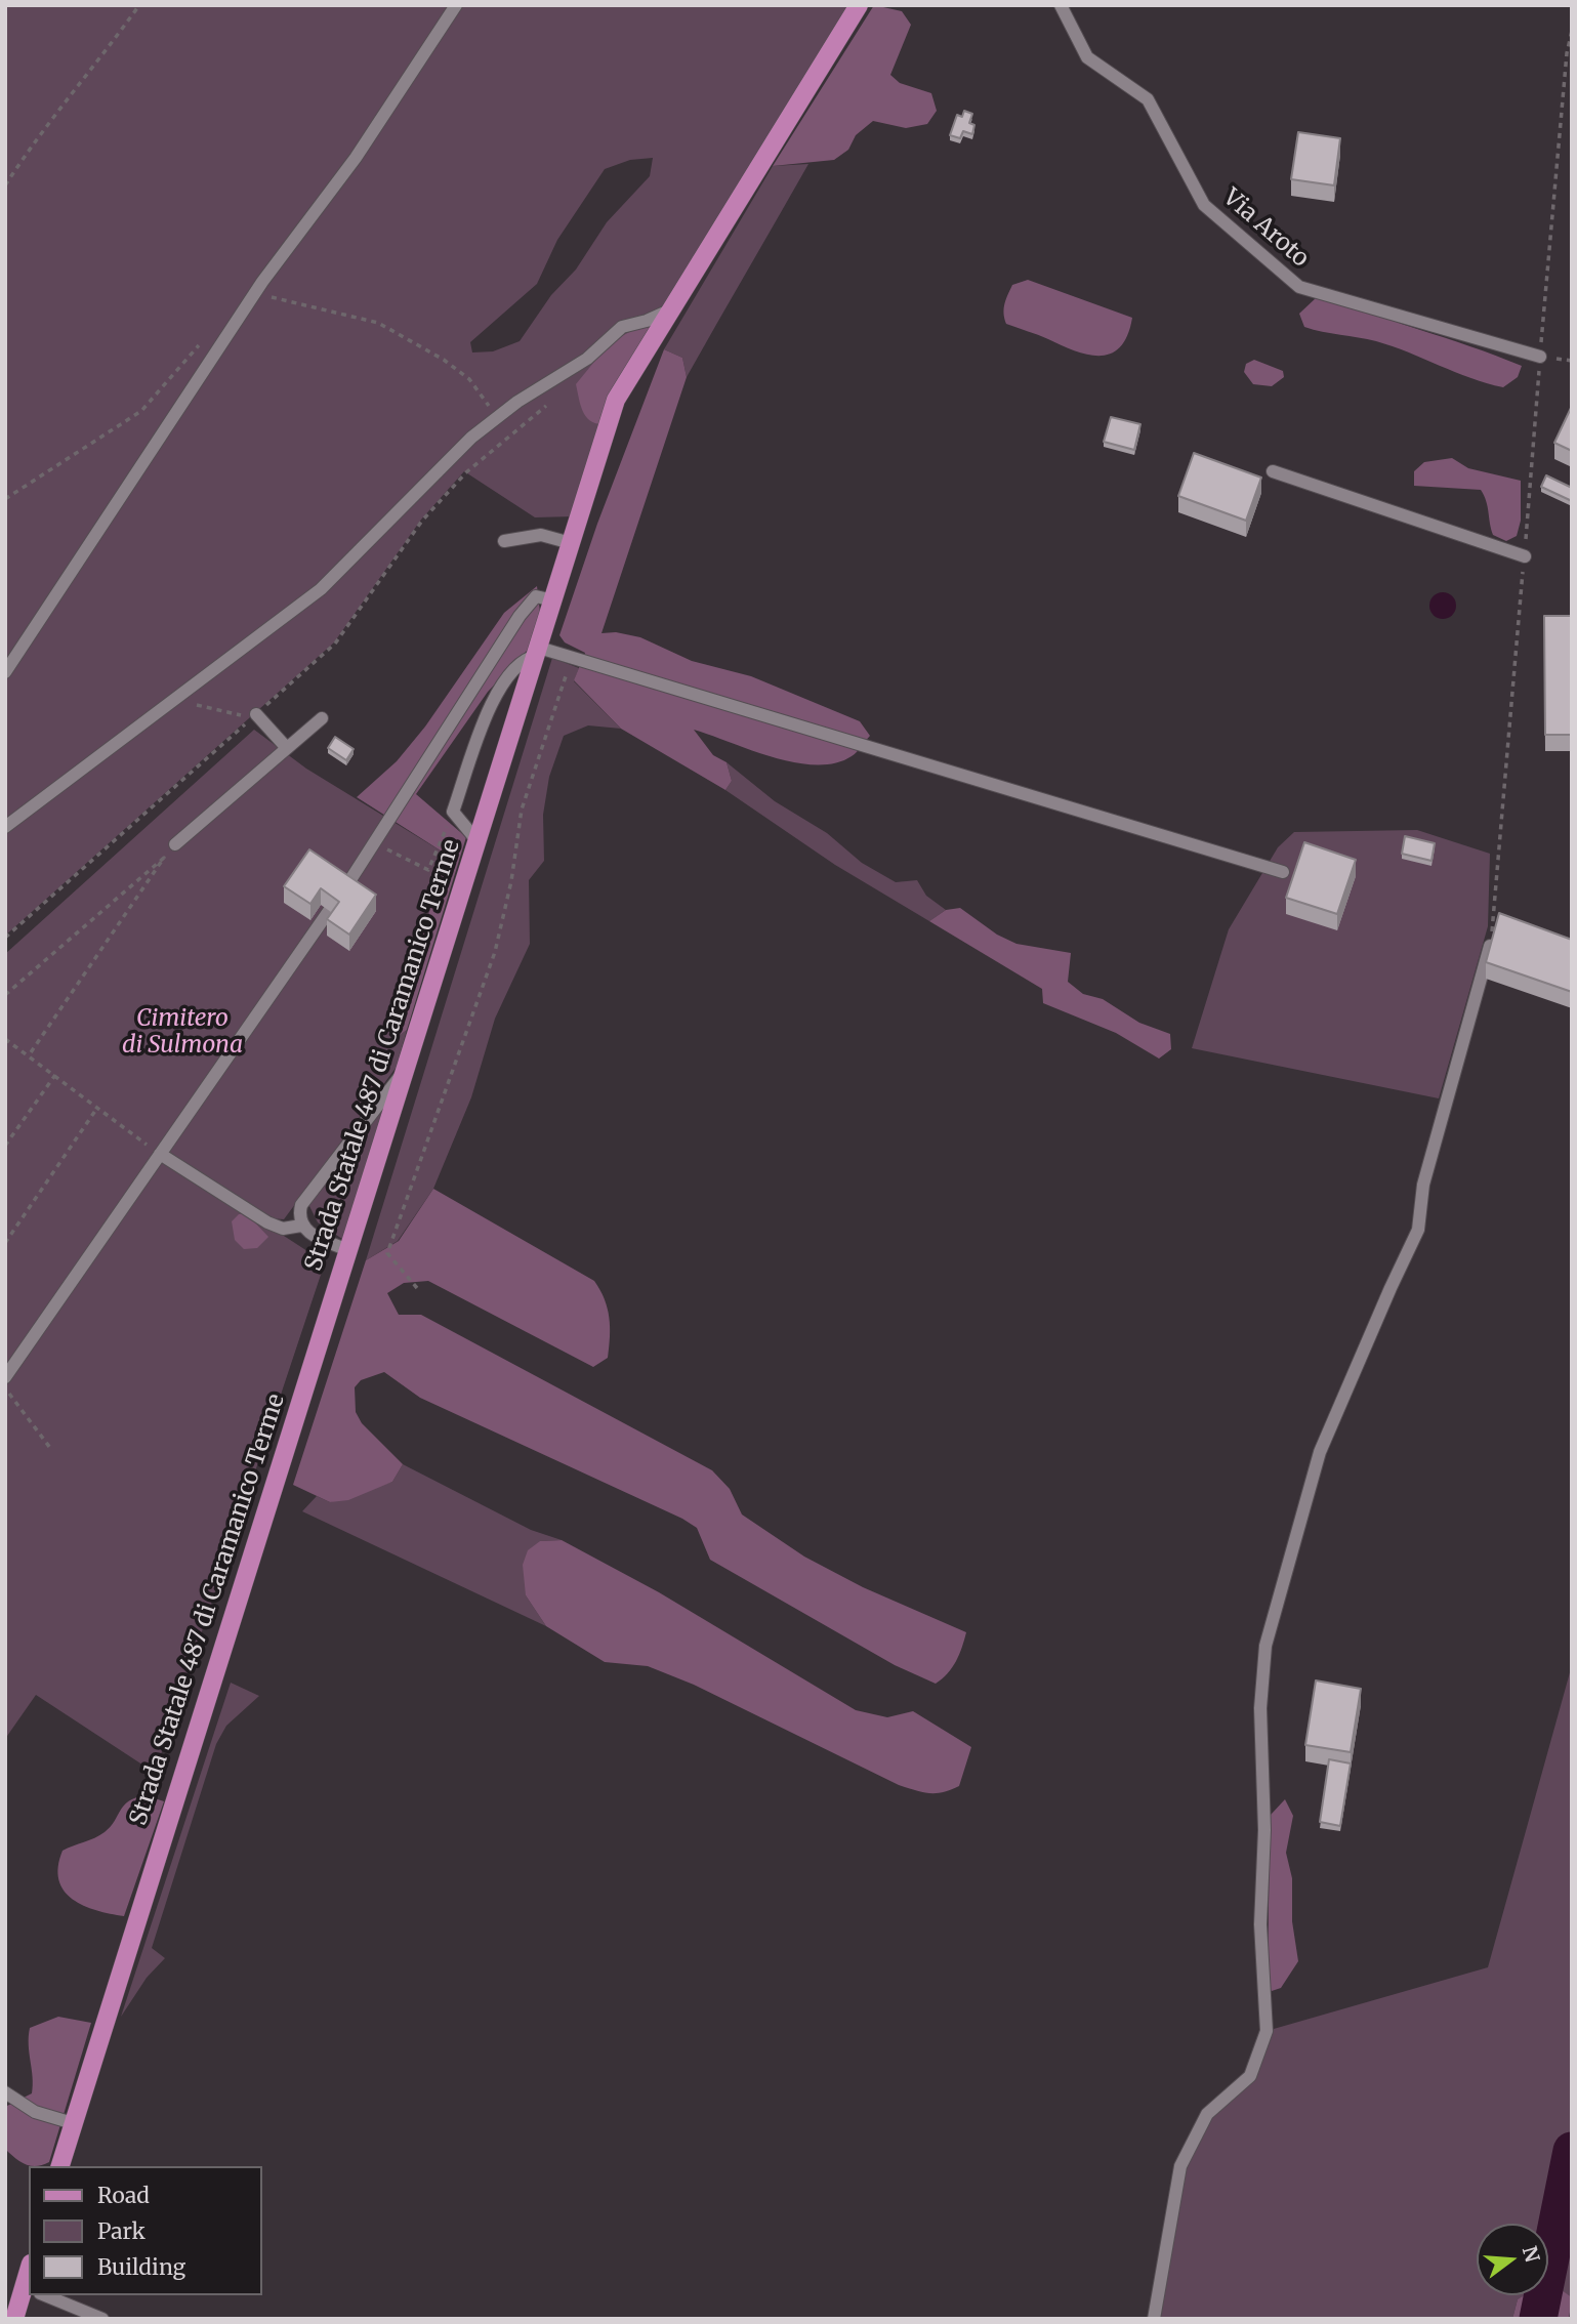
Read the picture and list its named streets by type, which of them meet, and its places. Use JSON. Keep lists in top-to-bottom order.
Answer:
{
  "streets": {
    "main road": ["Strada Statale 487 di Caramanico Terme"],
    "street": ["Via Aroto"]
  },
  "parks": ["Cimitero di Sulmona"],
  "legend": ["Road", "Park", "Building"],
  "north": "right"
}
